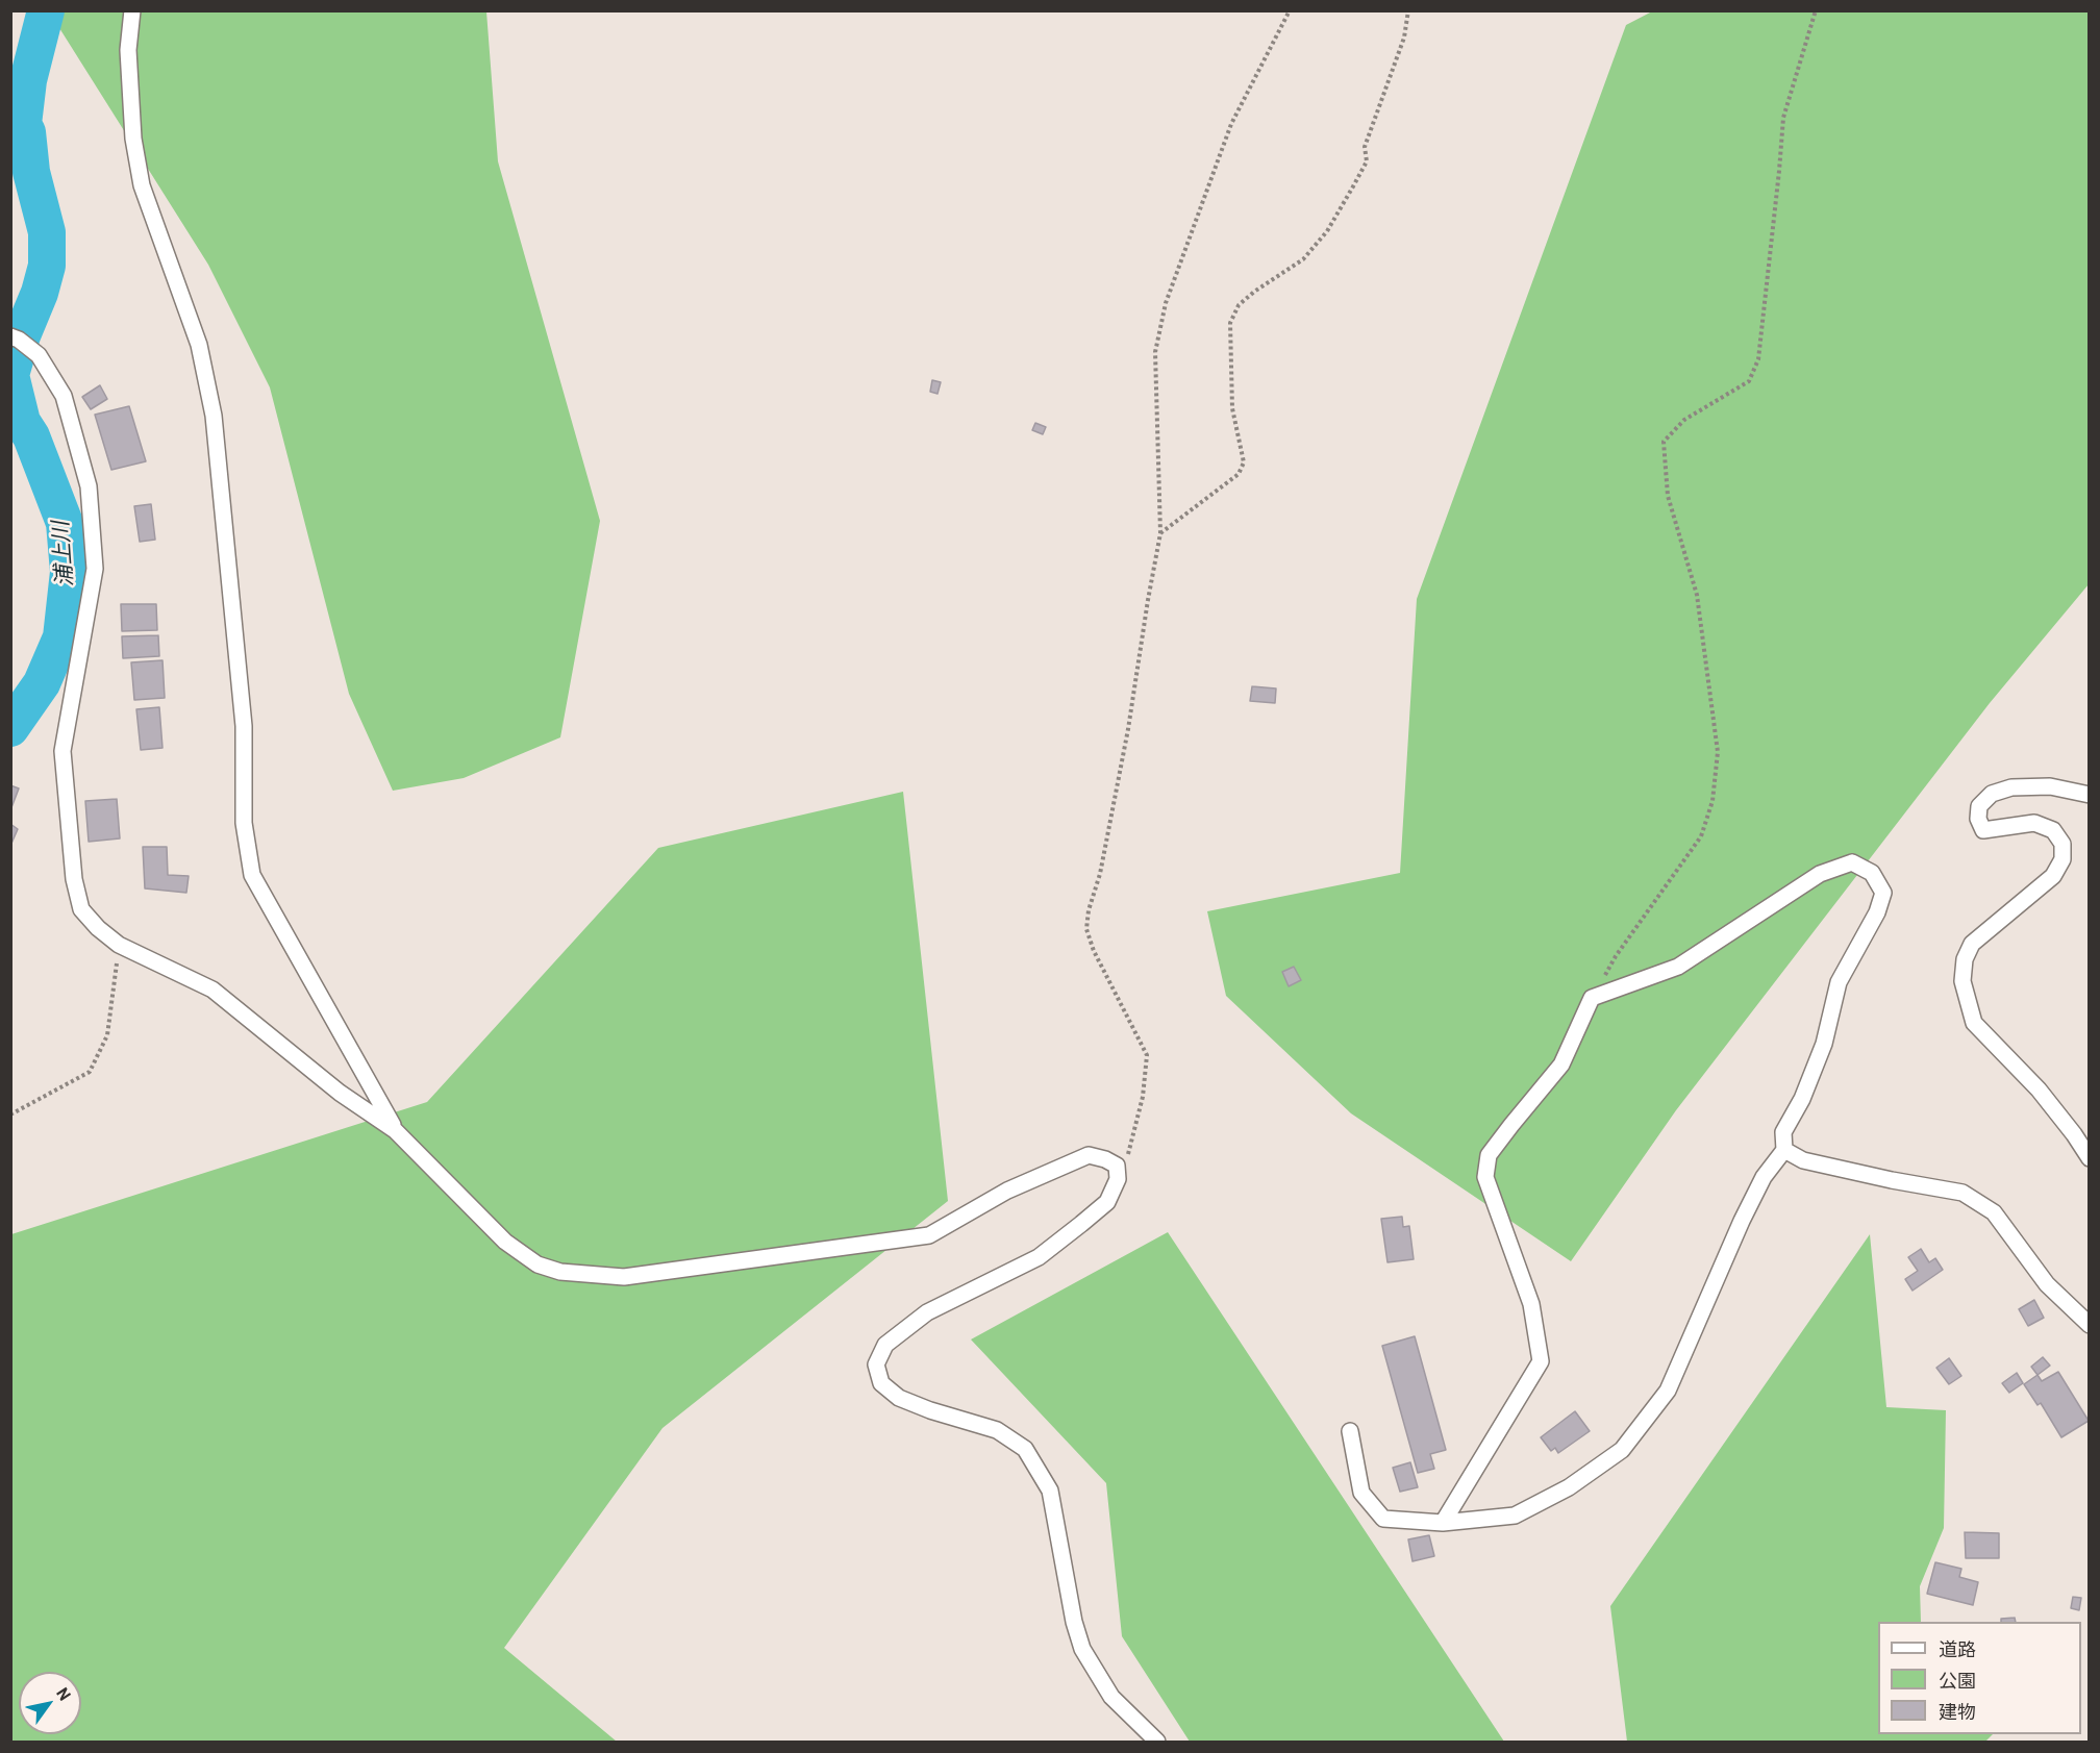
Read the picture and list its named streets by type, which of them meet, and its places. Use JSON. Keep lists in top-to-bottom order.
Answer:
{
  "water": ["浦上川"],
  "legend": ["道路", "公園", "建物"],
  "north": "top right"
}
